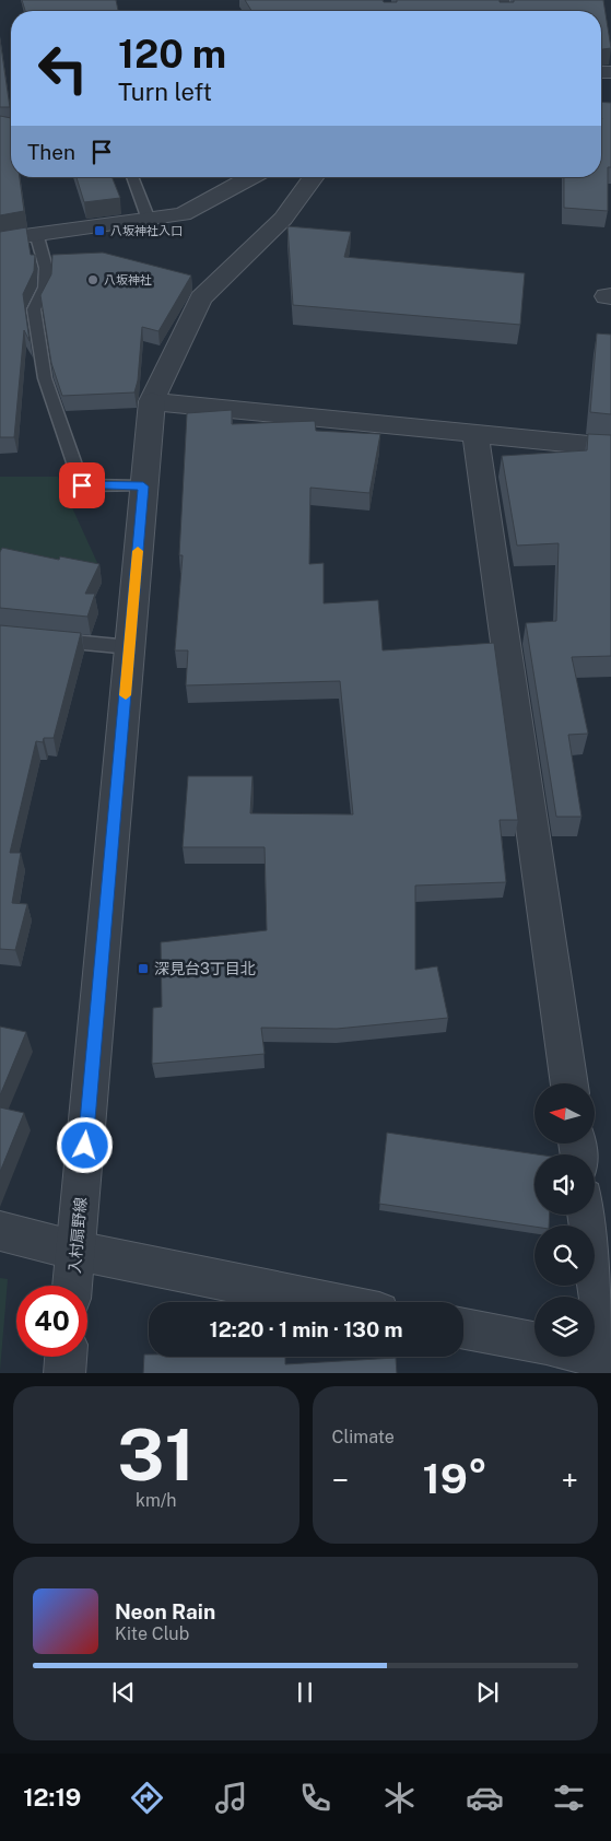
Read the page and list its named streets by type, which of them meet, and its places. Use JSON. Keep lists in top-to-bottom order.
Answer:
{
  "streets": {
    "street": ["入村扇野線"]
  },
  "places": {
    "transit": ["八坂神社入口", "深見台3丁目北"],
    "other": ["八坂神社"]
  },
  "north": "left",
  "page": {
    "turn": ["120 m", "Turn left"],
    "then": "Then",
    "limit": "40",
    "trip": "12:20 · 1 min · 130 m",
    "tile": [
      ["31", "km/h"],
      "Climate"
    ],
    "heat": ["−", "19°", "+"],
    "song": ["Neon Rain", "Kite Club"],
    "tabs": "12:19"
  }
}
